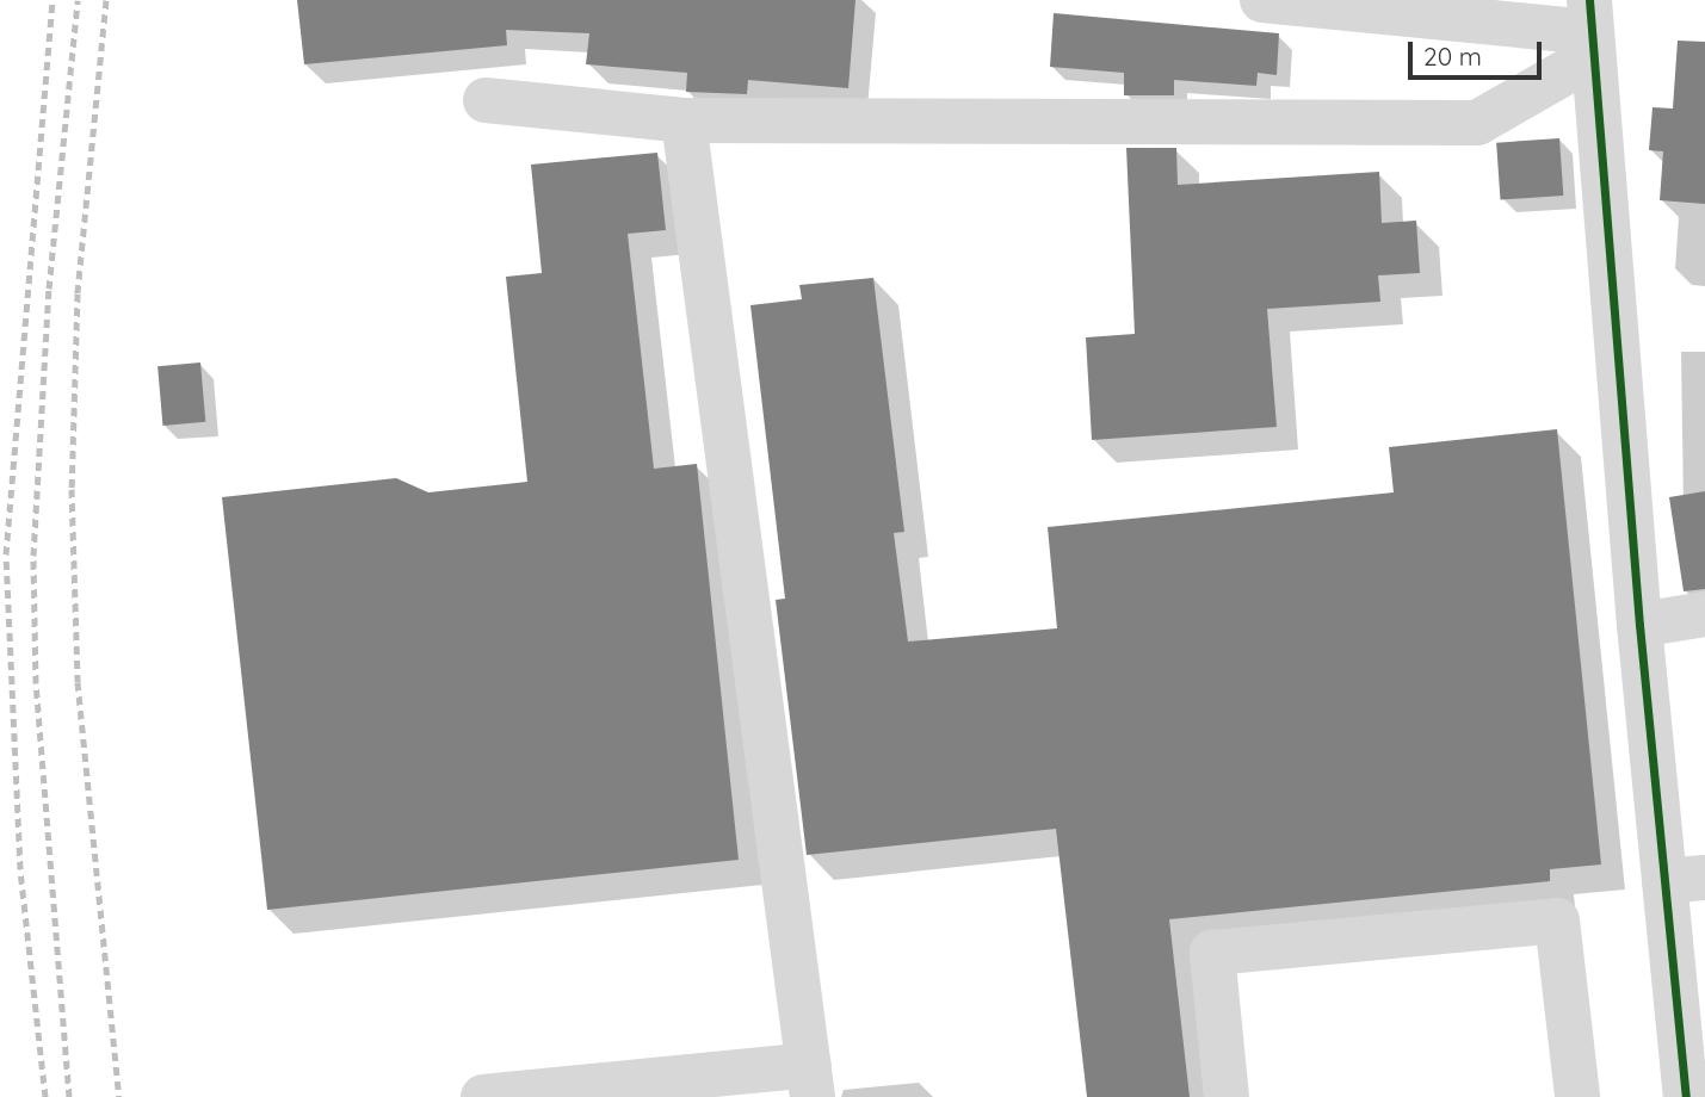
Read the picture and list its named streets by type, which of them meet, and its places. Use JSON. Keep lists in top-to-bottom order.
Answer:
{
  "scale_bar": "20 m"
}
